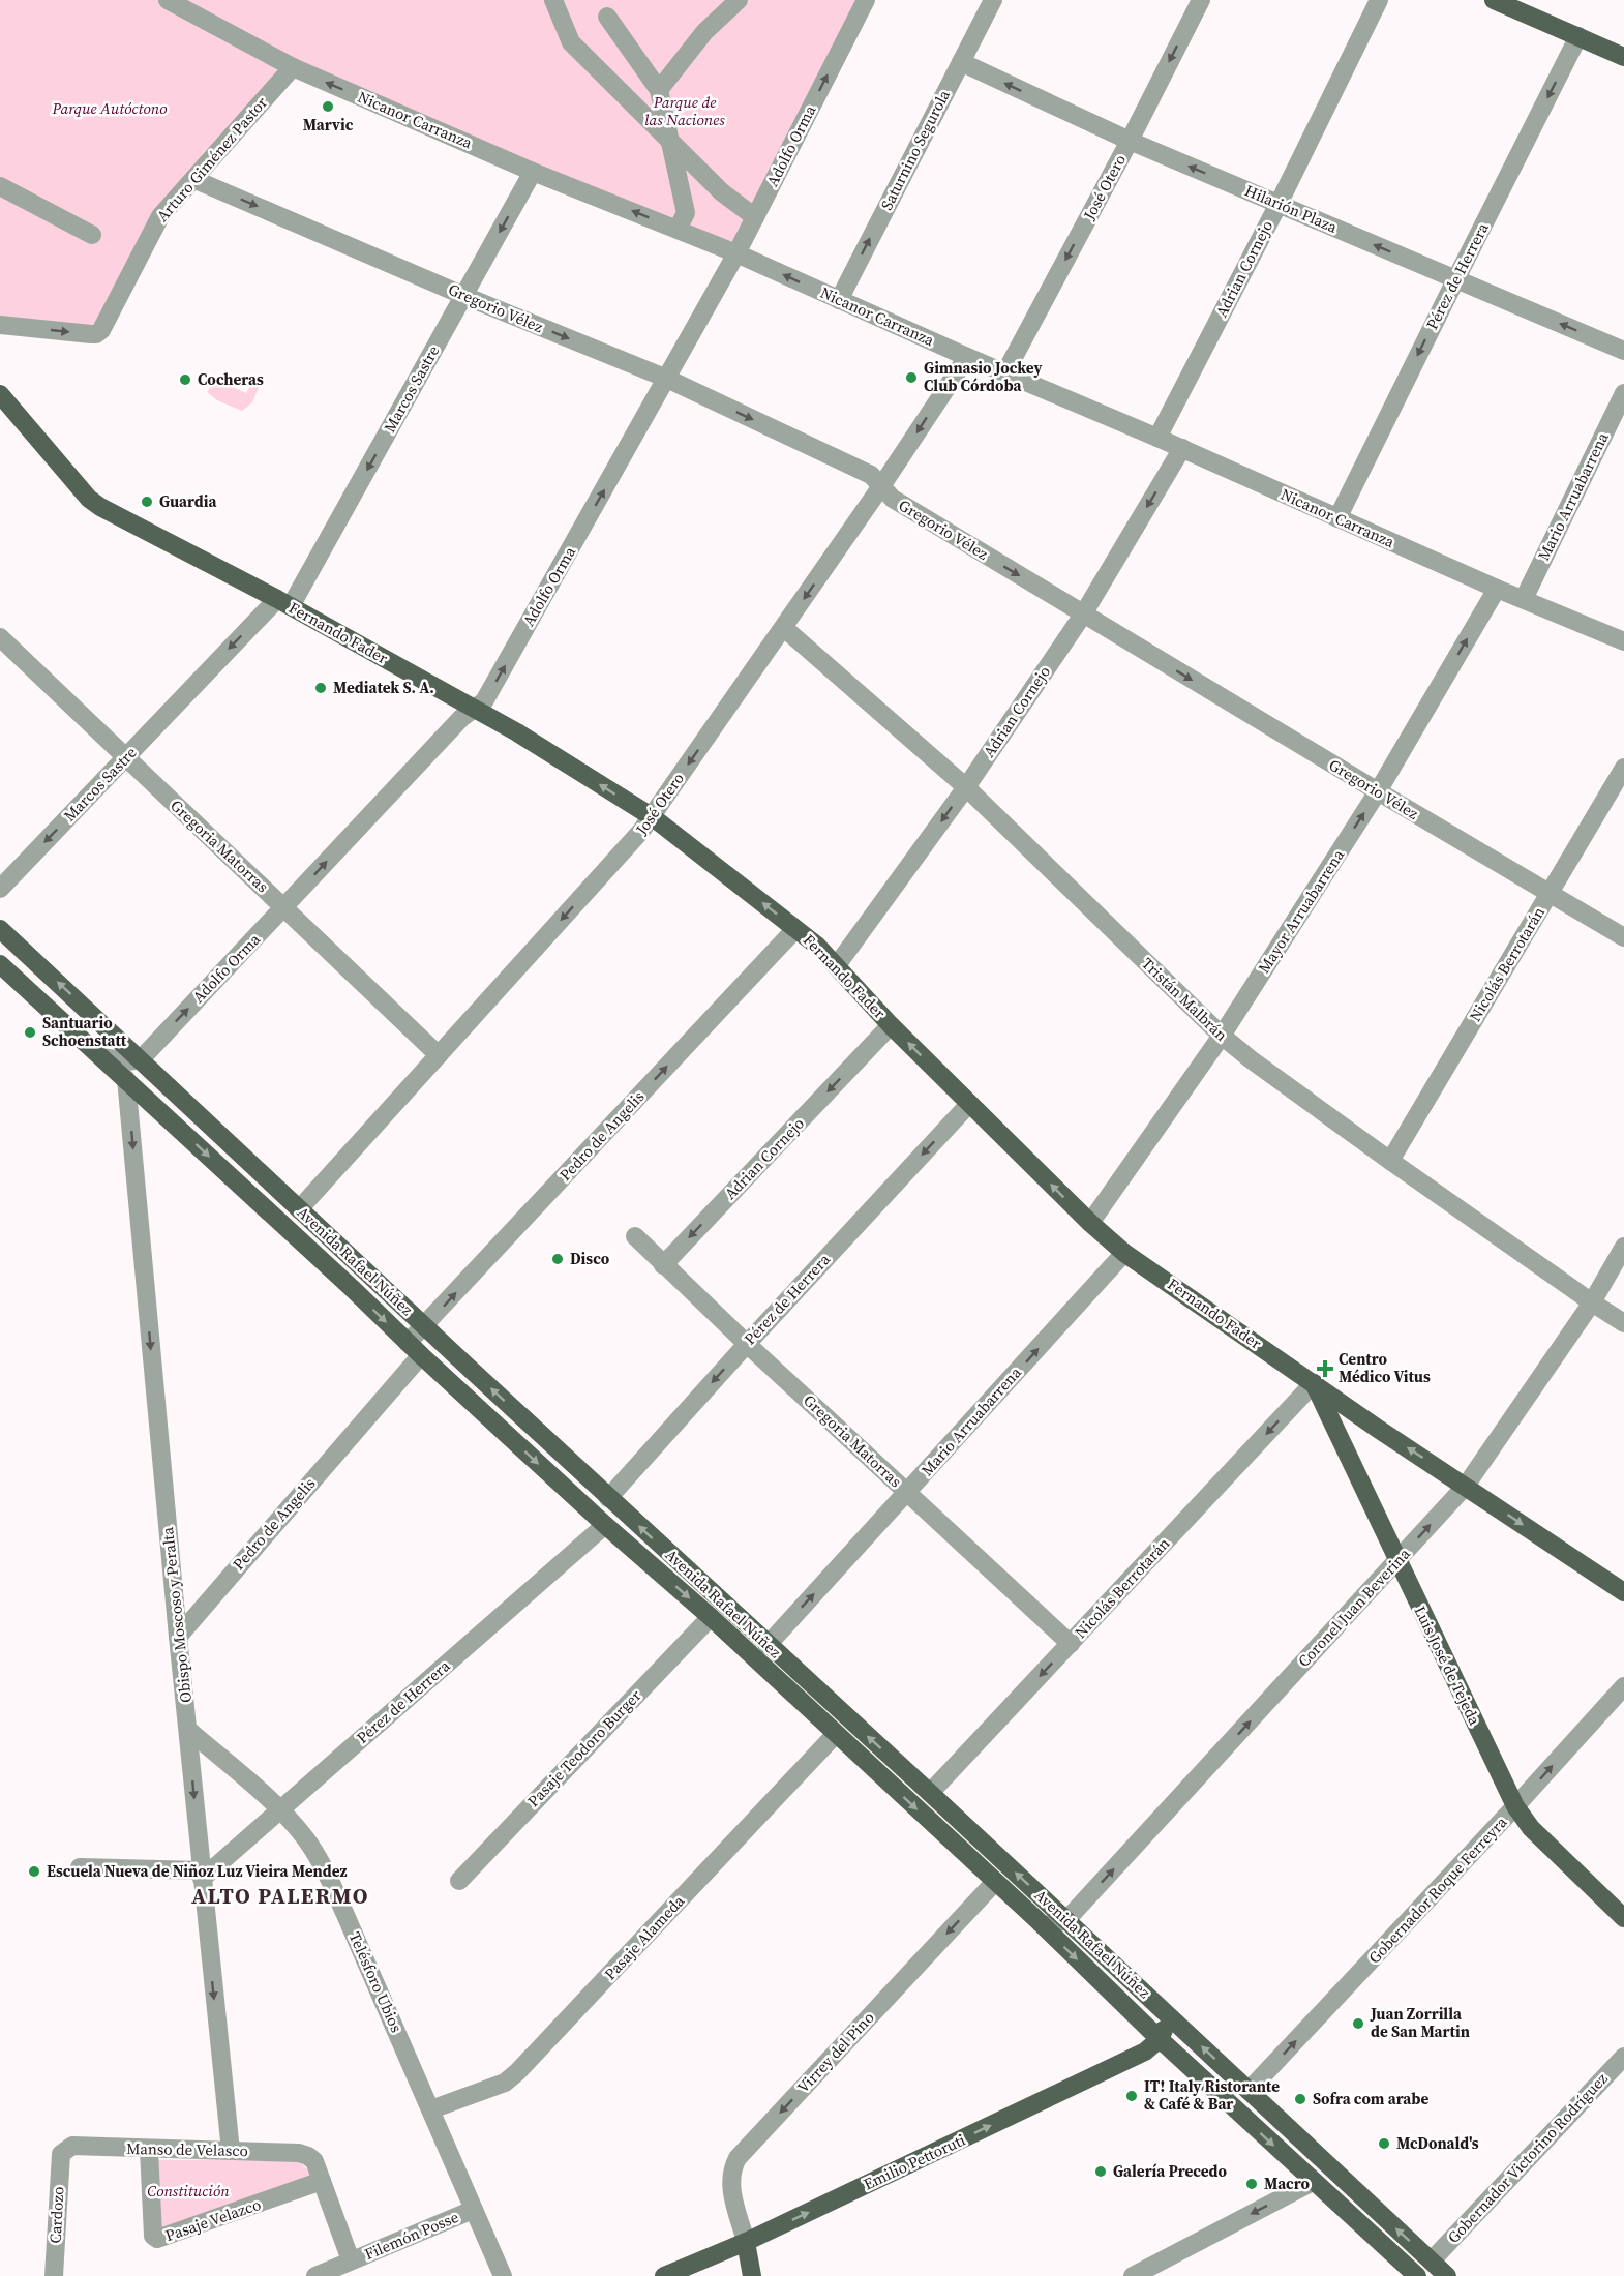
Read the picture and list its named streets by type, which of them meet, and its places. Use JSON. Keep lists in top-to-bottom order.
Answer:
{
  "streets": {
    "main road": [
      "Fernando Fader",
      "Avenida Rafael Núñez",
      "Luis José de Tejeda",
      "Emilio Pettoruti"
    ],
    "street": [
      "Nicanor Carranza",
      "Adolfo Orma",
      "Saturnino Segurola",
      "Arturo Giménez Pastor",
      "José Otero",
      "Hilarión Plaza",
      "Adrian Cornejo",
      "Pérez de Herrera",
      "Gregorio Vélez",
      "Marcos Sastre",
      "Mario Arruabarrena",
      "Gregoria Matorras",
      "Mayor Arruabarrena",
      "Nicolás Berrotarán",
      "Tristán Malbrán",
      "Pedro de Angelis",
      "Coronel Juan Beverina",
      "Obispo Moscoso y Peralta",
      "Pasaje Teodoro Burger",
      "Gobernador Roque Ferreyra",
      "Pasaje Alameda",
      "Telésforo Ubios",
      "Virrey del Pino",
      "Manso de Velasco",
      "Gobernador Victorino Rodríguez",
      "Cardozo",
      "Pasaje Velazco",
      "Filemón Posse"
    ]
  },
  "crossings": [
    ["Nicanor Carranza", "Adolfo Orma"],
    ["Nicanor Carranza", "Saturnino Segurola"],
    ["Nicanor Carranza", "Arturo Giménez Pastor"],
    ["Nicanor Carranza", "José Otero"],
    ["Nicanor Carranza", "Adrian Cornejo"],
    ["Nicanor Carranza", "Pérez de Herrera"],
    ["Nicanor Carranza", "Marcos Sastre"],
    ["Nicanor Carranza", "Mario Arruabarrena"],
    ["Nicanor Carranza", "Mayor Arruabarrena"],
    ["Adolfo Orma", "Gregorio Vélez"],
    ["Adolfo Orma", "Fernando Fader"],
    ["Adolfo Orma", "Gregoria Matorras"],
    ["Adolfo Orma", "Avenida Rafael Núñez"],
    ["Saturnino Segurola", "Hilarión Plaza"],
    ["Arturo Giménez Pastor", "Gregorio Vélez"],
    ["José Otero", "Hilarión Plaza"],
    ["José Otero", "Gregorio Vélez"],
    ["José Otero", "Fernando Fader"],
    ["José Otero", "Gregoria Matorras"],
    ["José Otero", "Tristán Malbrán"],
    ["José Otero", "Avenida Rafael Núñez"],
    ["Hilarión Plaza", "Adrian Cornejo"],
    ["Hilarión Plaza", "Pérez de Herrera"],
    ["Adrian Cornejo", "Gregorio Vélez"],
    ["Adrian Cornejo", "Fernando Fader"],
    ["Adrian Cornejo", "Gregoria Matorras"],
    ["Adrian Cornejo", "Tristán Malbrán"],
    ["Pérez de Herrera", "Fernando Fader"],
    ["Pérez de Herrera", "Gregoria Matorras"],
    ["Pérez de Herrera", "Avenida Rafael Núñez"],
    ["Pérez de Herrera", "Obispo Moscoso y Peralta"],
    ["Pérez de Herrera", "Telésforo Ubios"],
    ["Gregorio Vélez", "Marcos Sastre"],
    ["Gregorio Vélez", "Mayor Arruabarrena"],
    ["Gregorio Vélez", "Nicolás Berrotarán"],
    ["Marcos Sastre", "Fernando Fader"],
    ["Marcos Sastre", "Gregoria Matorras"],
    ["Mario Arruabarrena", "Fernando Fader"],
    ["Mario Arruabarrena", "Gregoria Matorras"],
    ["Mario Arruabarrena", "Avenida Rafael Núñez"],
    ["Fernando Fader", "Mayor Arruabarrena"],
    ["Fernando Fader", "Nicolás Berrotarán"],
    ["Fernando Fader", "Pedro de Angelis"],
    ["Fernando Fader", "Coronel Juan Beverina"],
    ["Fernando Fader", "Luis José de Tejeda"],
    ["Gregoria Matorras", "Nicolás Berrotarán"],
    ["Mayor Arruabarrena", "Tristán Malbrán"],
    ["Nicolás Berrotarán", "Tristán Malbrán"],
    ["Nicolás Berrotarán", "Avenida Rafael Núñez"],
    ["Nicolás Berrotarán", "Luis José de Tejeda"],
    ["Tristán Malbrán", "Coronel Juan Beverina"],
    ["Pedro de Angelis", "Avenida Rafael Núñez"],
    ["Pedro de Angelis", "Obispo Moscoso y Peralta"],
    ["Avenida Rafael Núñez", "Coronel Juan Beverina"],
    ["Avenida Rafael Núñez", "Obispo Moscoso y Peralta"],
    ["Avenida Rafael Núñez", "Pasaje Teodoro Burger"],
    ["Avenida Rafael Núñez", "Gobernador Roque Ferreyra"],
    ["Avenida Rafael Núñez", "Pasaje Alameda"],
    ["Avenida Rafael Núñez", "Virrey del Pino"],
    ["Avenida Rafael Núñez", "Gobernador Victorino Rodríguez"],
    ["Avenida Rafael Núñez", "Emilio Pettoruti"],
    ["Coronel Juan Beverina", "Luis José de Tejeda"],
    ["Obispo Moscoso y Peralta", "Telésforo Ubios"],
    ["Obispo Moscoso y Peralta", "Manso de Velasco"],
    ["Luis José de Tejeda", "Gobernador Roque Ferreyra"],
    ["Pasaje Alameda", "Telésforo Ubios"],
    ["Telésforo Ubios", "Filemón Posse"],
    ["Virrey del Pino", "Emilio Pettoruti"],
    ["Manso de Velasco", "Cardozo"],
    ["Manso de Velasco", "Pasaje Velazco"]
  ],
  "one_way": [
    "Adolfo Orma",
    "Saturnino Segurola",
    "Arturo Giménez Pastor",
    "José Otero",
    "Hilarión Plaza",
    "Adrian Cornejo",
    "Pérez de Herrera",
    "Gregorio Vélez",
    "Marcos Sastre",
    "Mario Arruabarrena",
    "Mayor Arruabarrena",
    "Nicolás Berrotarán",
    "Pedro de Angelis",
    "Coronel Juan Beverina",
    "Obispo Moscoso y Peralta",
    "Gobernador Roque Ferreyra",
    "Virrey del Pino",
    "Emilio Pettoruti"
  ],
  "districts": ["ALTO PALERMO"],
  "parks": ["Parque de las Naciones", "Parque Autóctono", "Constitución"],
  "places": {
    "other": [
      "Marvic",
      "Gimnasio Jockey Club Córdoba",
      "Cocheras",
      "Guardia",
      "Mediatek S. A.",
      "Santuario Schoenstatt",
      "Disco",
      "Escuela Nueva de Niñoz Luz Vieira Mendez",
      "Juan Zorrilla de San Martin",
      "IT! Italy Ristorante & Café & Bar",
      "Sofra com arabe",
      "McDonald's",
      "Galería Precedo",
      "Macro"
    ],
    "health": ["Centro Médico Vitus"]
  }
}
